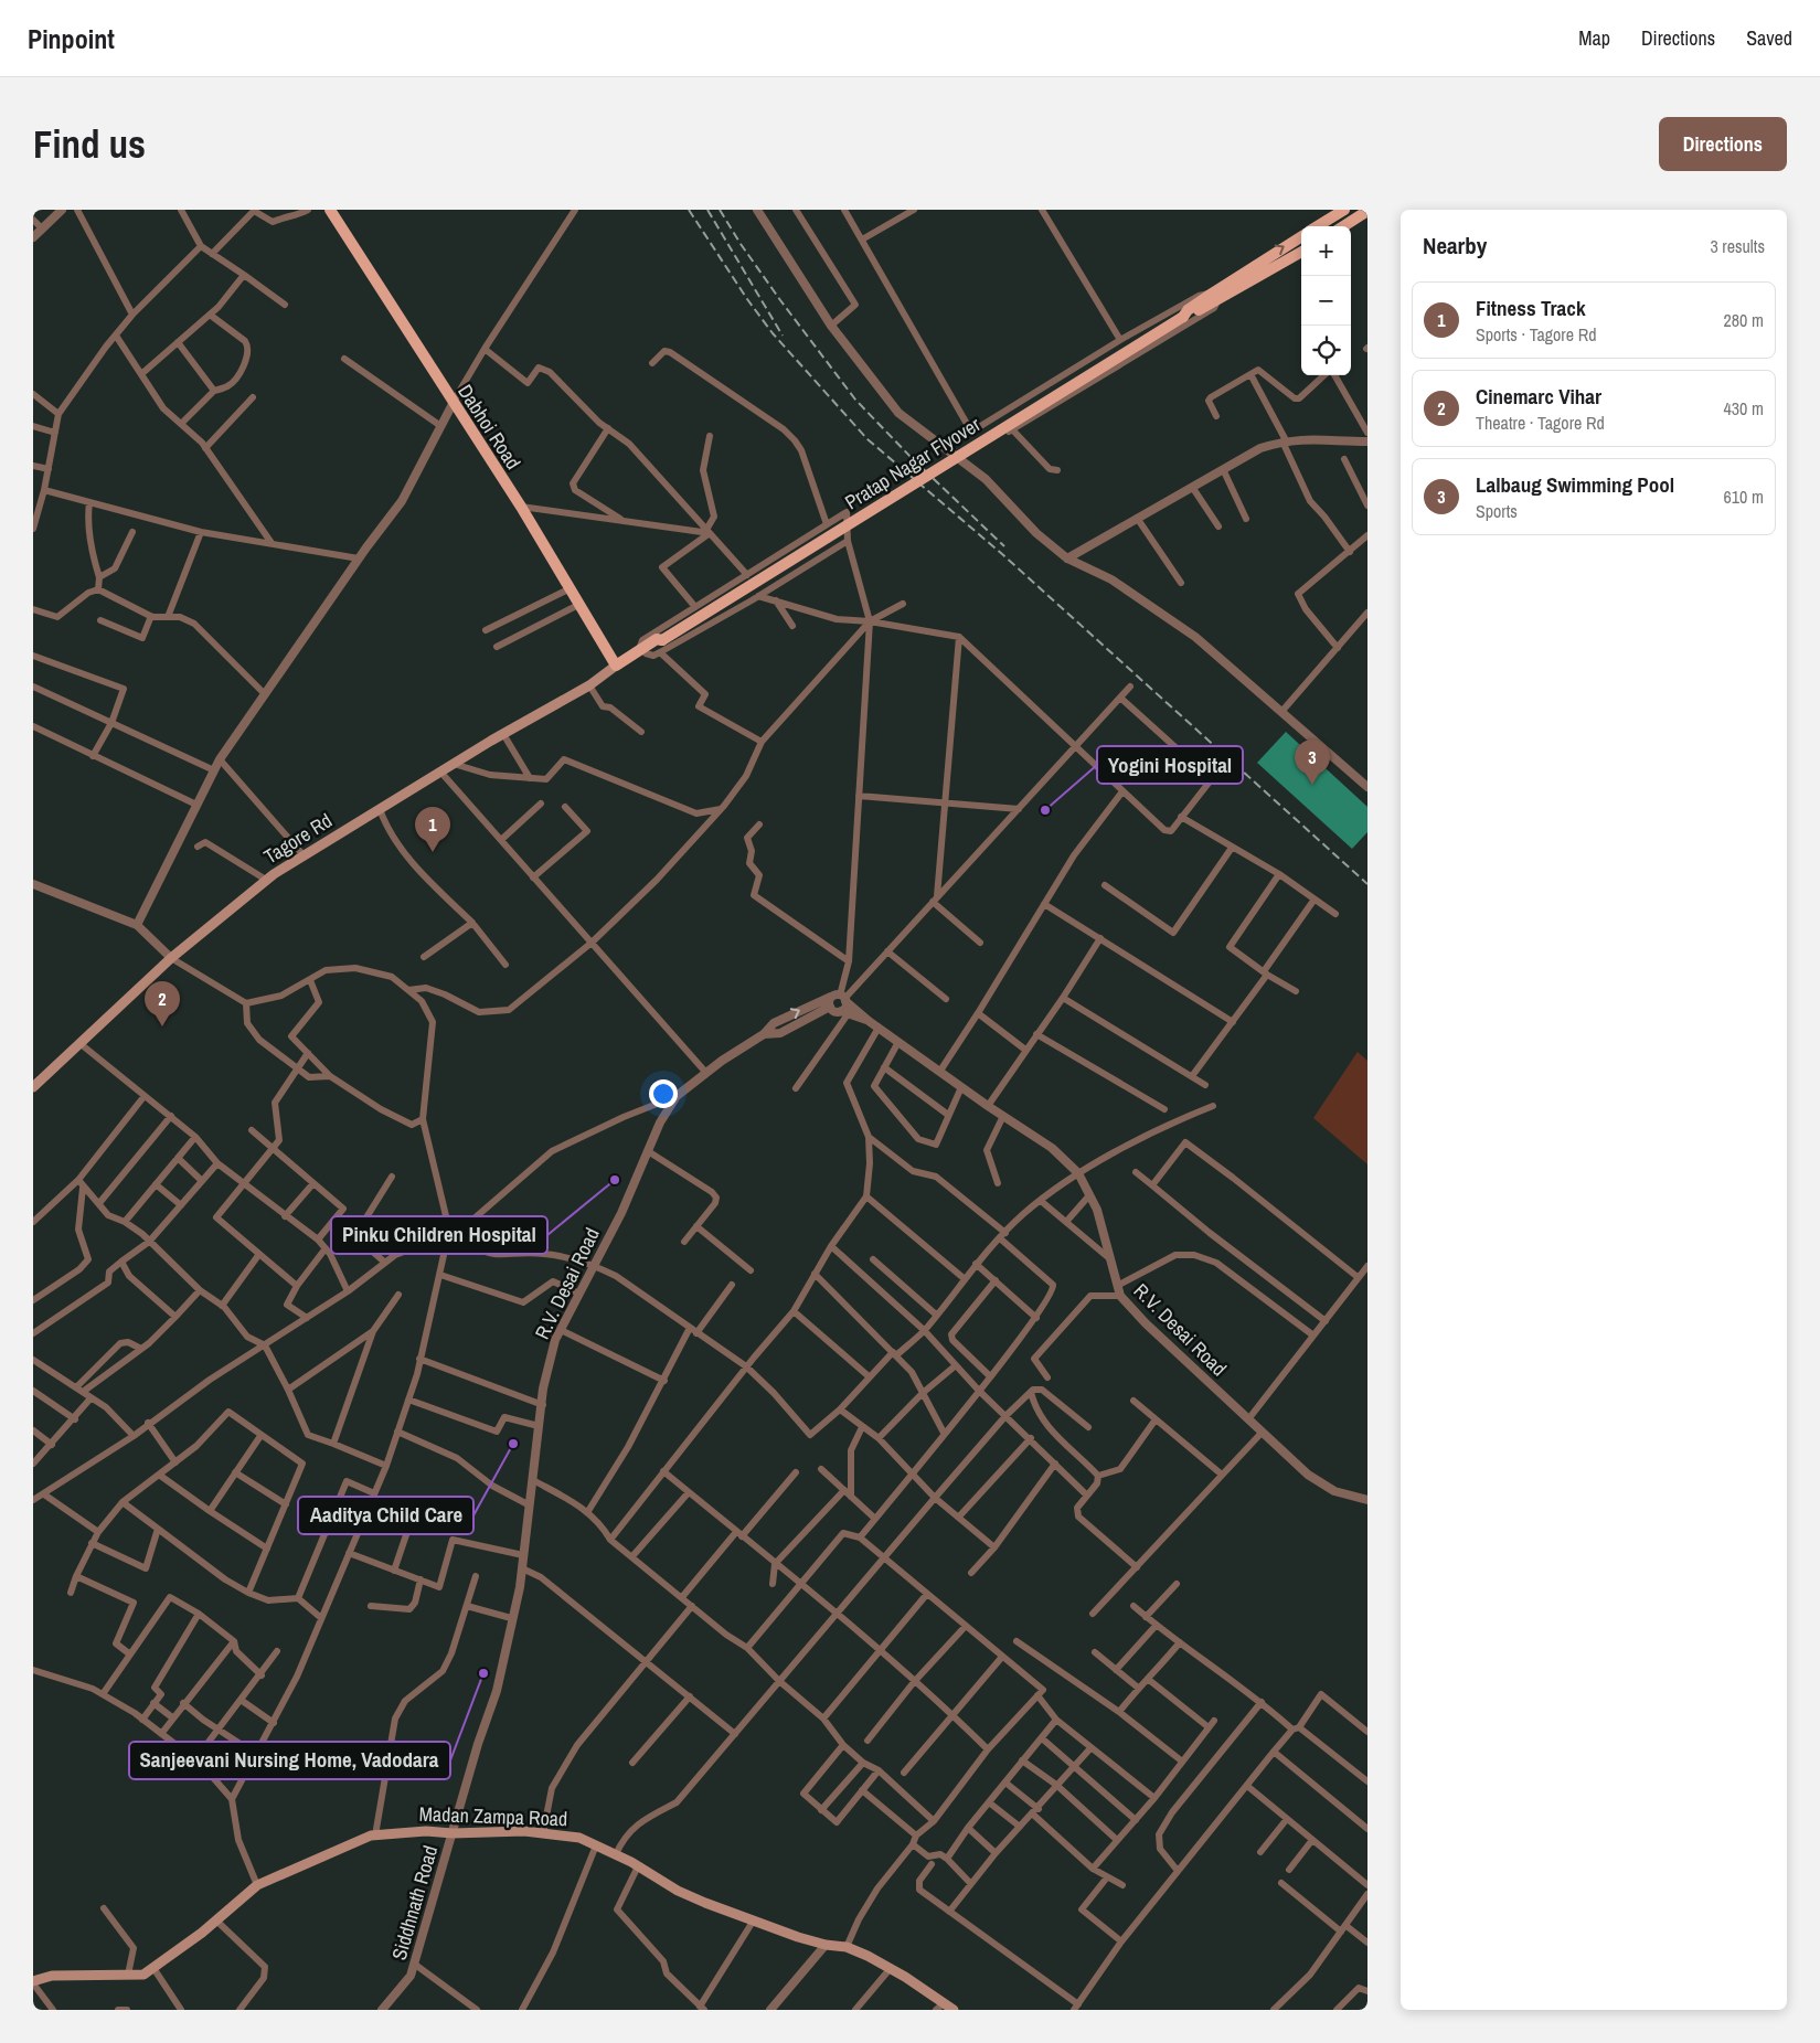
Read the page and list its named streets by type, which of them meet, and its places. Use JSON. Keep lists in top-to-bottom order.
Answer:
{
  "streets": {
    "main road": [
      "Dabhoi Road",
      "Pratap Nagar Flyover",
      "Tagore Rd",
      "Madan Zampa Road"
    ],
    "street": ["R.V. Desai Road", "Siddhnath Road"]
  },
  "crossings": [
    ["Dabhoi Road", "Pratap Nagar Flyover"],
    ["Dabhoi Road", "Tagore Rd"],
    ["Pratap Nagar Flyover", "Tagore Rd"],
    ["R.V. Desai Road", "Madan Zampa Road"],
    ["R.V. Desai Road", "Siddhnath Road"],
    ["Madan Zampa Road", "Siddhnath Road"]
  ],
  "places": [
    "Yogini Hospital",
    "Pinku Children Hospital",
    "Aaditya Child Care",
    "Sanjeevani Nursing Home, Vadodara"
  ],
  "page": {
    "header": "Pinpoint",
    "nav": ["Map", "Directions", "Saved"],
    "buttons": "Directions",
    "title": "Find us",
    "heading": ["Nearby", "3 results"],
    "map_buttons": ["+", "−"],
    "list": [
      {
        "mark": "1",
        "name": "Fitness Track",
        "note": "Sports · Tagore Rd",
        "value": "280 m"
      },
      {
        "mark": "2",
        "name": "Cinemarc Vihar",
        "note": "Theatre · Tagore Rd",
        "value": "430 m"
      },
      {
        "mark": "3",
        "name": "Lalbaug Swimming Pool",
        "note": "Sports",
        "value": "610 m"
      }
    ],
    "pins": ["3", "1", "2"]
  }
}
